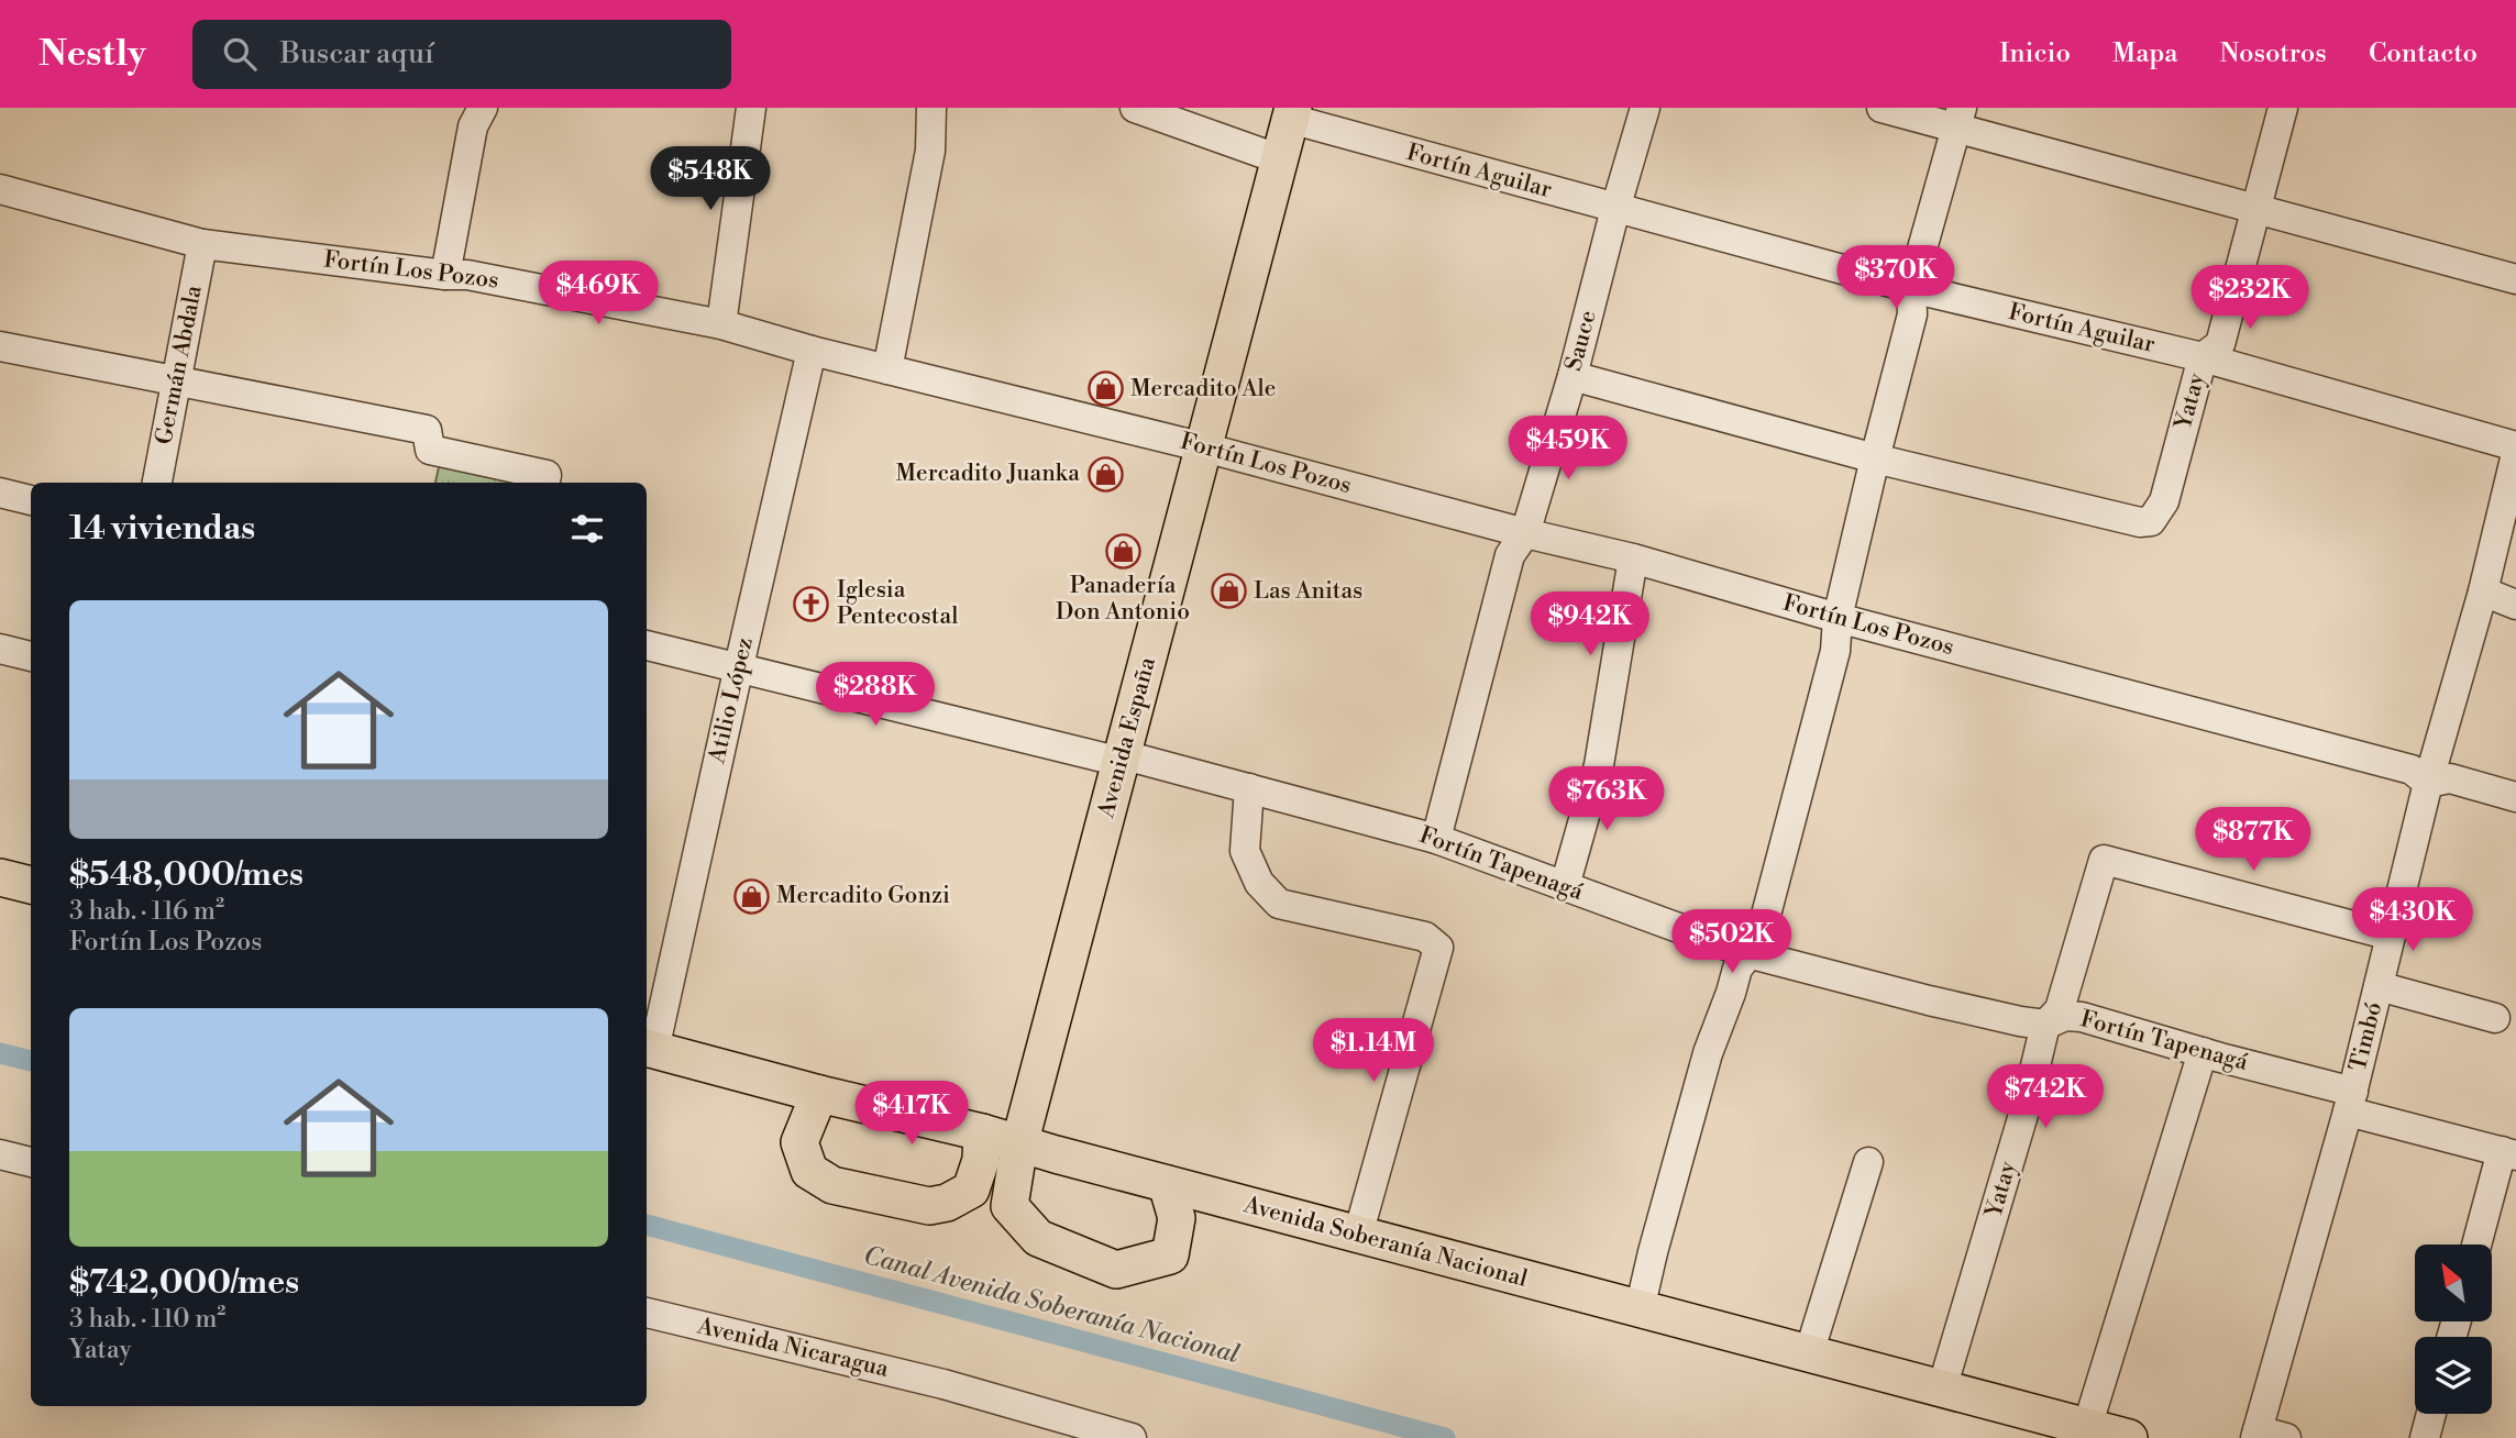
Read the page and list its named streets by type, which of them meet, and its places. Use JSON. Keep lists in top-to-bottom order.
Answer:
{
  "streets": {
    "main road": ["Avenida España", "Avenida Soberanía Nacional"],
    "street": [
      "Fortín Aguilar",
      "Fortín Los Pozos",
      "Sauce",
      "Germán Abdala",
      "Yatay",
      "Atilio López",
      "Fortín Tapenagá",
      "Timbó",
      "Avenida Nicaragua"
    ]
  },
  "crossings": [
    ["Fortín Aguilar", "Sauce"],
    ["Fortín Aguilar", "Yatay"],
    ["Fortín Aguilar", "Avenida España"],
    ["Fortín Los Pozos", "Sauce"],
    ["Fortín Los Pozos", "Germán Abdala"],
    ["Fortín Los Pozos", "Atilio López"],
    ["Fortín Los Pozos", "Avenida España"],
    ["Fortín Los Pozos", "Timbó"],
    ["Sauce", "Fortín Tapenagá"],
    ["Yatay", "Fortín Tapenagá"],
    ["Yatay", "Timbó"],
    ["Yatay", "Avenida Soberanía Nacional"],
    ["Atilio López", "Fortín Tapenagá"],
    ["Atilio López", "Avenida Soberanía Nacional"],
    ["Avenida España", "Fortín Tapenagá"],
    ["Avenida España", "Avenida Soberanía Nacional"],
    ["Fortín Tapenagá", "Timbó"]
  ],
  "water": ["Canal Avenida Soberanía Nacional"],
  "places": {
    "shop": [
      "Mercadito Ale",
      "Mercadito Juanka",
      "Panadería Don Antonio",
      "Las Anitas",
      "Mercadito Gonzi"
    ],
    "church": ["Iglesia Pentecostal"]
  },
  "north": "top left",
  "page": {
    "header": "Nestly",
    "search": "Buscar aquí",
    "nav": [
      "Inicio",
      "Mapa",
      "Nosotros",
      "Contacto"
    ],
    "price": [
      "$548K",
      "$370K",
      "$469K",
      "$232K",
      "$459K",
      "$942K",
      "$288K",
      "$763K",
      "$877K",
      "$430K",
      "$502K",
      "$1.14M",
      "$742K",
      "$417K"
    ],
    "heading": "14 viviendas",
    "list": [
      {
        "name": "$548,000/mes",
        "note": "3 hab. · 116 m² · Fortín Los Pozos"
      },
      {
        "name": "$742,000/mes",
        "note": "3 hab. · 110 m² · Yatay"
      }
    ]
  }
}
